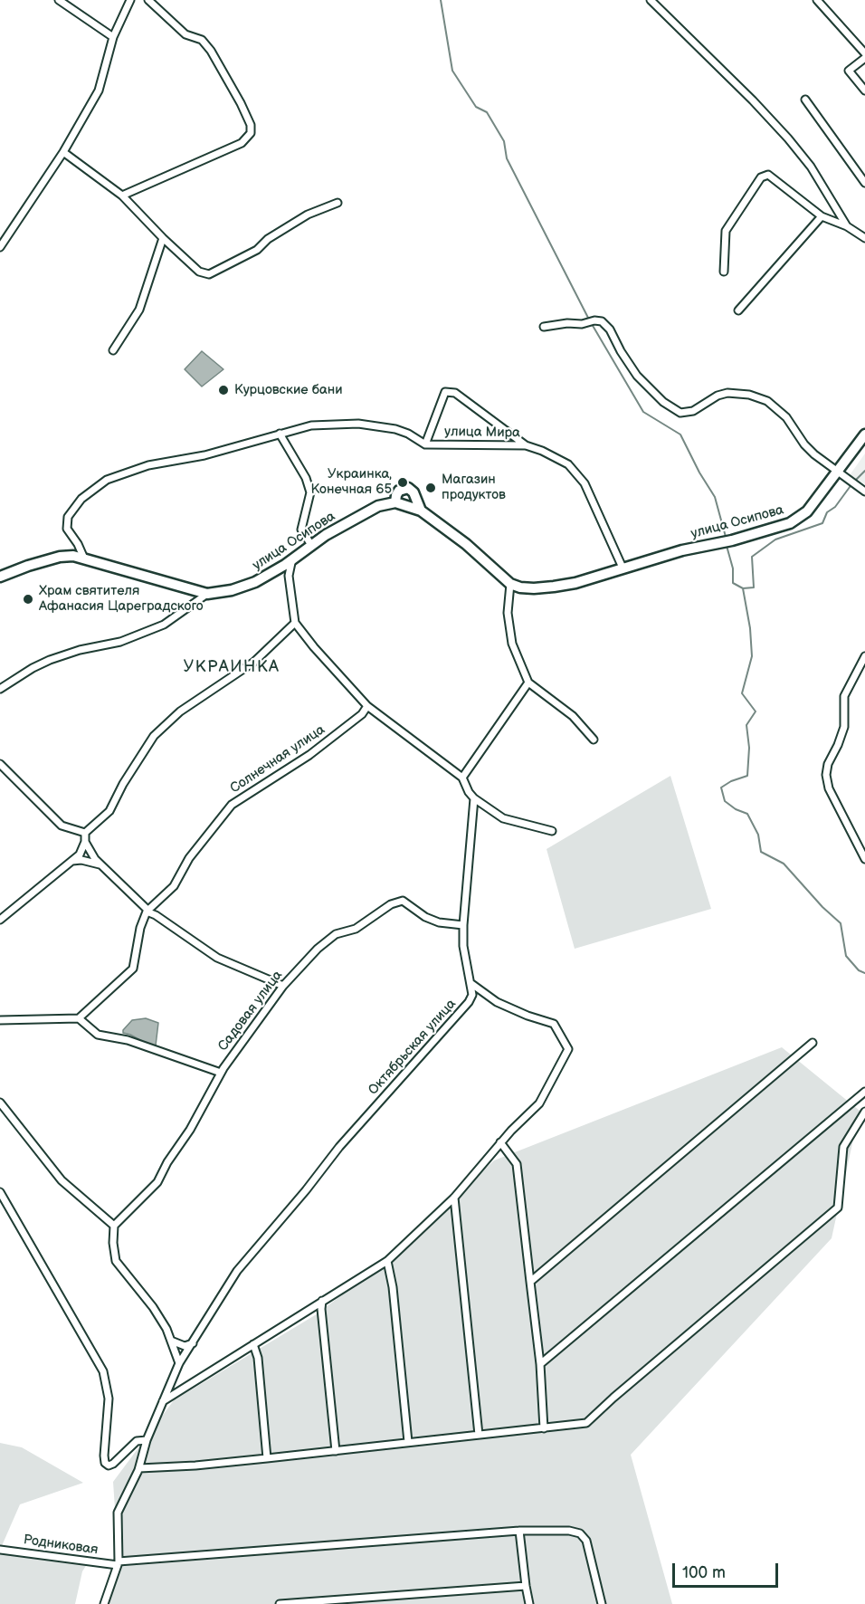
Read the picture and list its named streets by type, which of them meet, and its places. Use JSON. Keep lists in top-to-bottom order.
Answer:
{
  "streets": {
    "main road": ["улица Осипова"],
    "street": [
      "улица Мира",
      "Солнечная улица",
      "Садовая улица",
      "Октябрьская улица",
      "Родниковая"
    ]
  },
  "crossings": [
    ["улица Мира", "улица Осипова"],
    ["Садовая улица", "Октябрьская улица"],
    ["Октябрьская улица", "Родниковая"]
  ],
  "districts": ["УКРАИНКА"],
  "places": [
    "Курцовские бани",
    "Украинка, Конечная 65",
    "Магазин продуктов",
    "Храм святителя Афанасия Цареградского"
  ],
  "scale_bar": "100 m"
}
